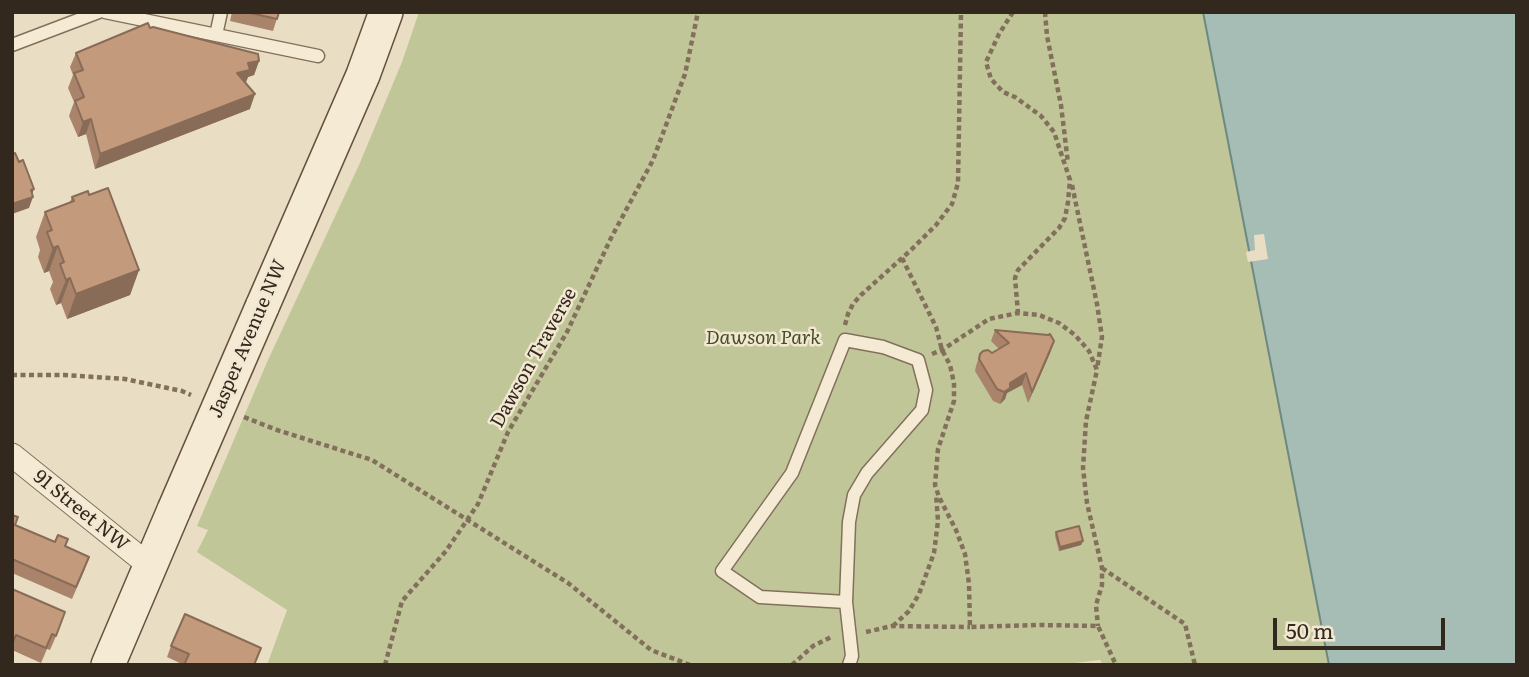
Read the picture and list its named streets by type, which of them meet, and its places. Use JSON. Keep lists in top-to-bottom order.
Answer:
{
  "streets": {
    "main road": ["Jasper Avenue NW"],
    "street": ["91 Street NW"],
    "path": ["Dawson Traverse"]
  },
  "crossings": [
    ["Jasper Avenue NW", "91 Street NW"]
  ],
  "parks": ["Dawson Park"],
  "scale_bar": "50 m"
}
